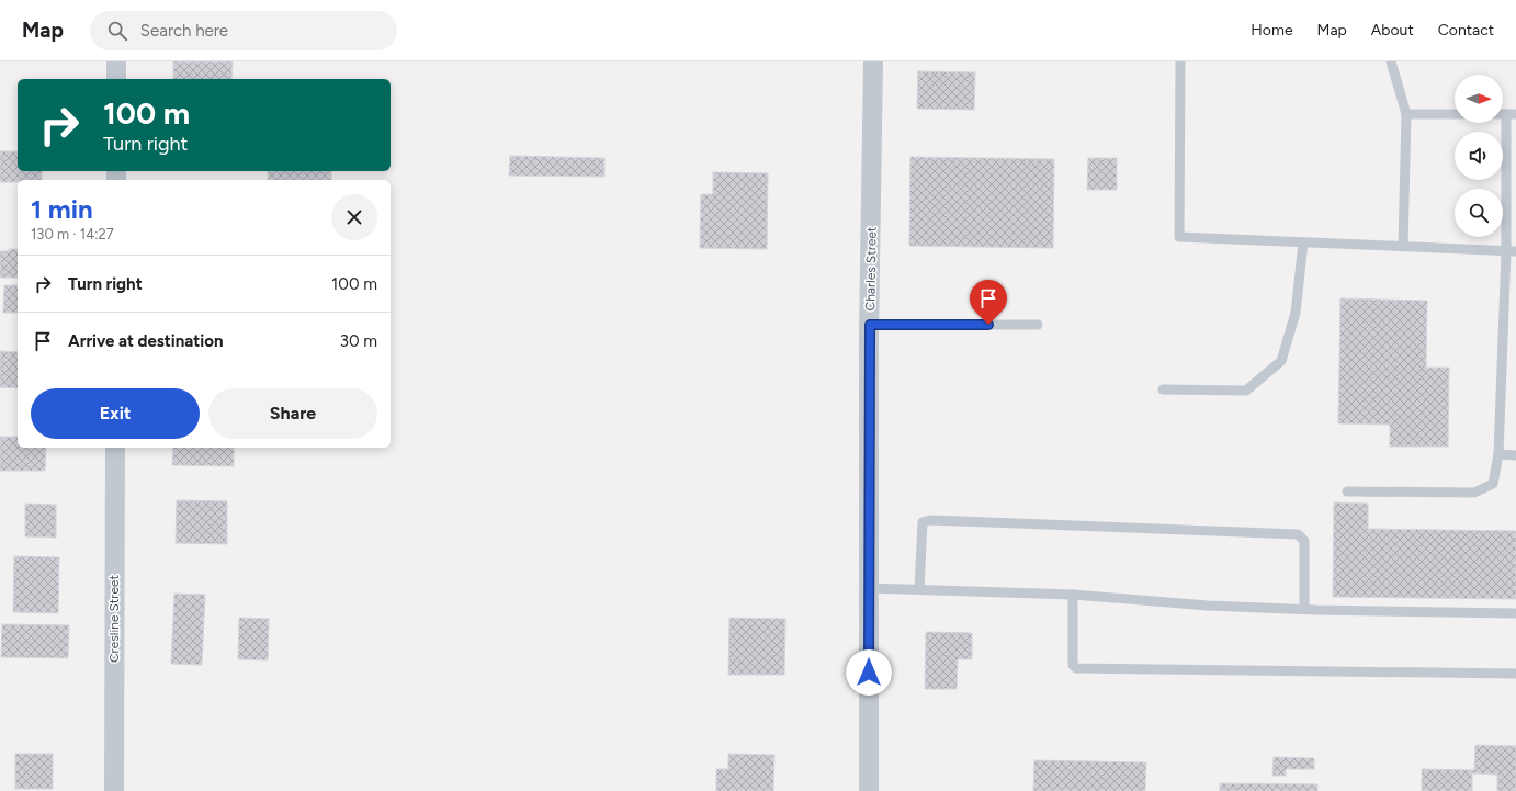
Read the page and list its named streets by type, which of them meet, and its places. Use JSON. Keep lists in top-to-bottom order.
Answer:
{
  "streets": {
    "street": ["Charles Street", "Cresline Street"]
  },
  "north": "right",
  "page": {
    "header": "Map",
    "search": "Search here",
    "nav": [
      "Home",
      "Map",
      "About",
      "Contact"
    ],
    "turn": ["100 m", "Turn right"],
    "heading": ["1 min", "130 m · 14:27"],
    "list": [
      {
        "name": "Turn right",
        "value": "100 m"
      },
      {
        "name": "Arrive at destination",
        "value": "30 m"
      }
    ],
    "buttons": ["Exit", "Share"]
  }
}
